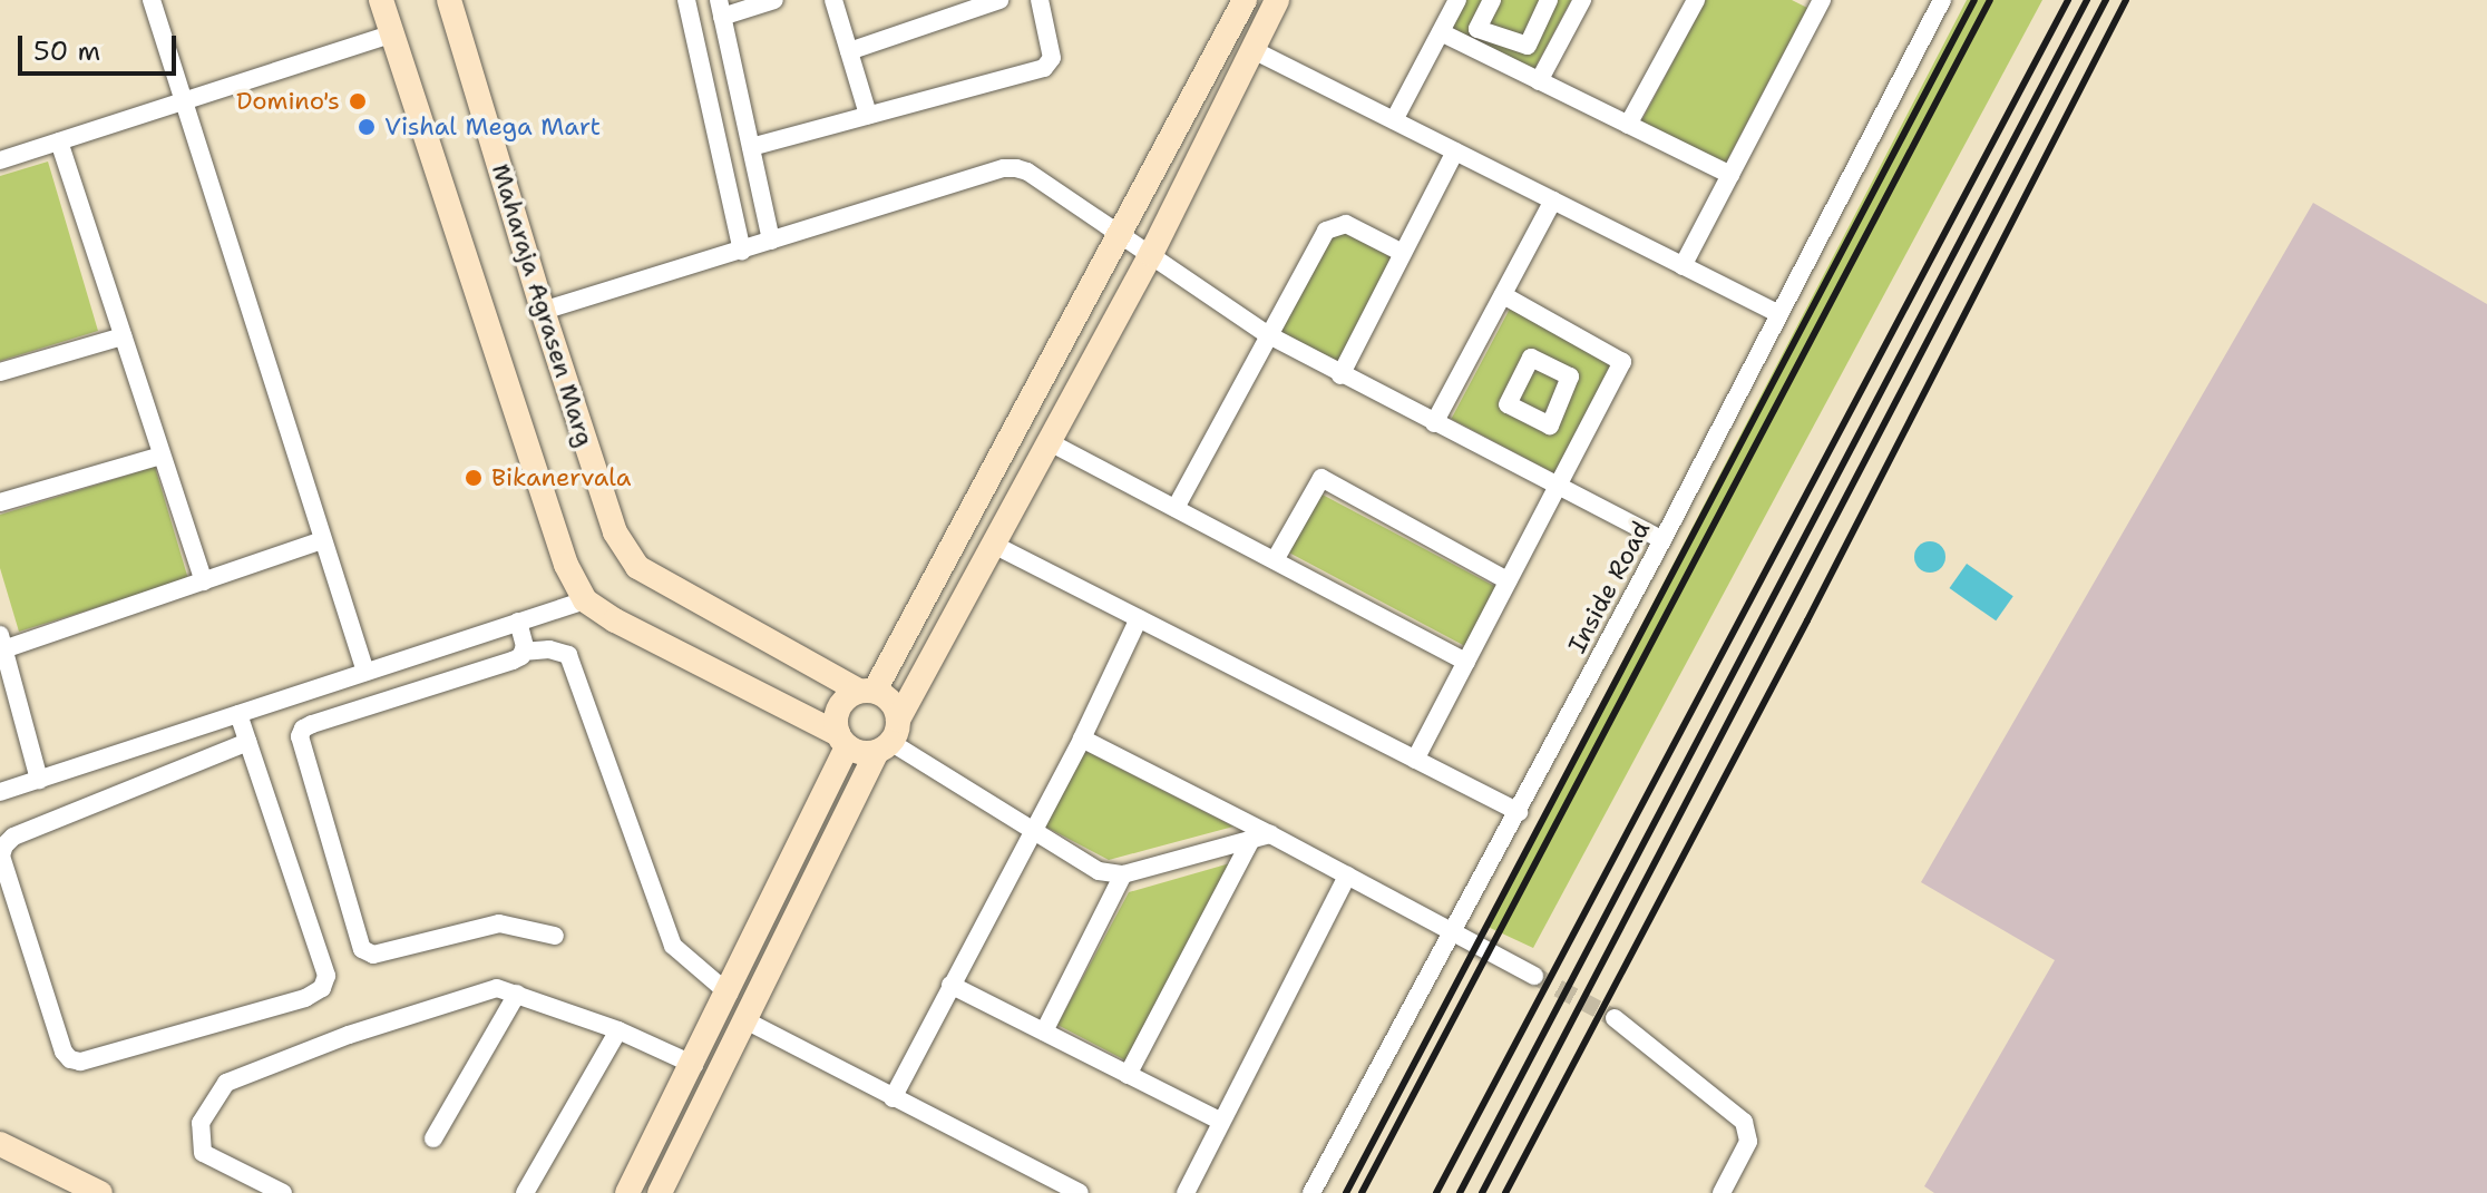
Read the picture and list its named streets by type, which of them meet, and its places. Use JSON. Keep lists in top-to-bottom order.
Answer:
{
  "streets": {
    "street": ["Maharaja Agrasen Marg", "Inside Road"]
  },
  "places": ["Domino's", "Vishal Mega Mart", "Bikanervala"],
  "scale_bar": "50 m"
}
